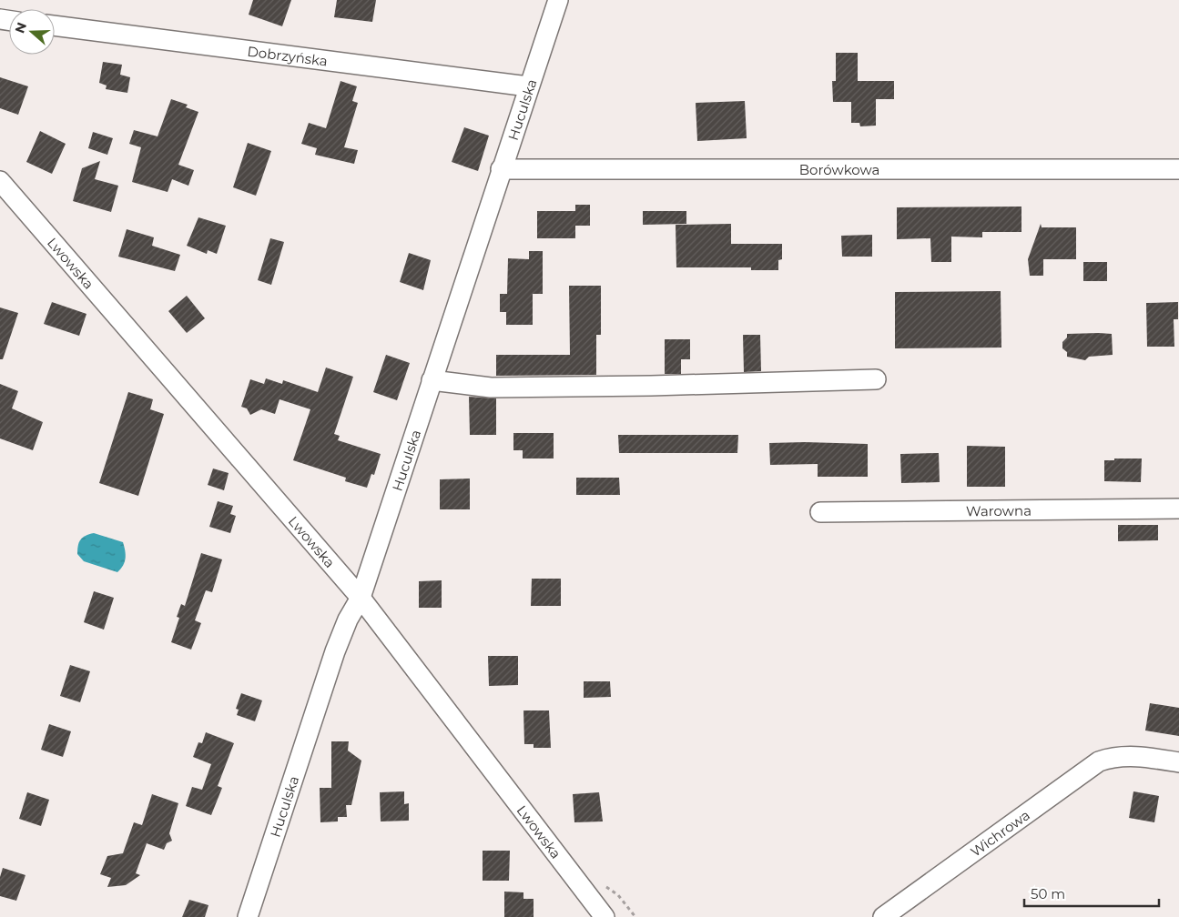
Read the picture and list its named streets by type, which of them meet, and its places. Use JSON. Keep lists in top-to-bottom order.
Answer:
{
  "streets": {
    "street": [
      "Dobrzyńska",
      "Huculska",
      "Borówkowa",
      "Lwowska",
      "Warowna",
      "Wichrowa"
    ]
  },
  "crossings": [
    ["Dobrzyńska", "Huculska"],
    ["Huculska", "Borówkowa"],
    ["Huculska", "Lwowska"]
  ],
  "scale_bar": "50 m",
  "north": "left"
}
